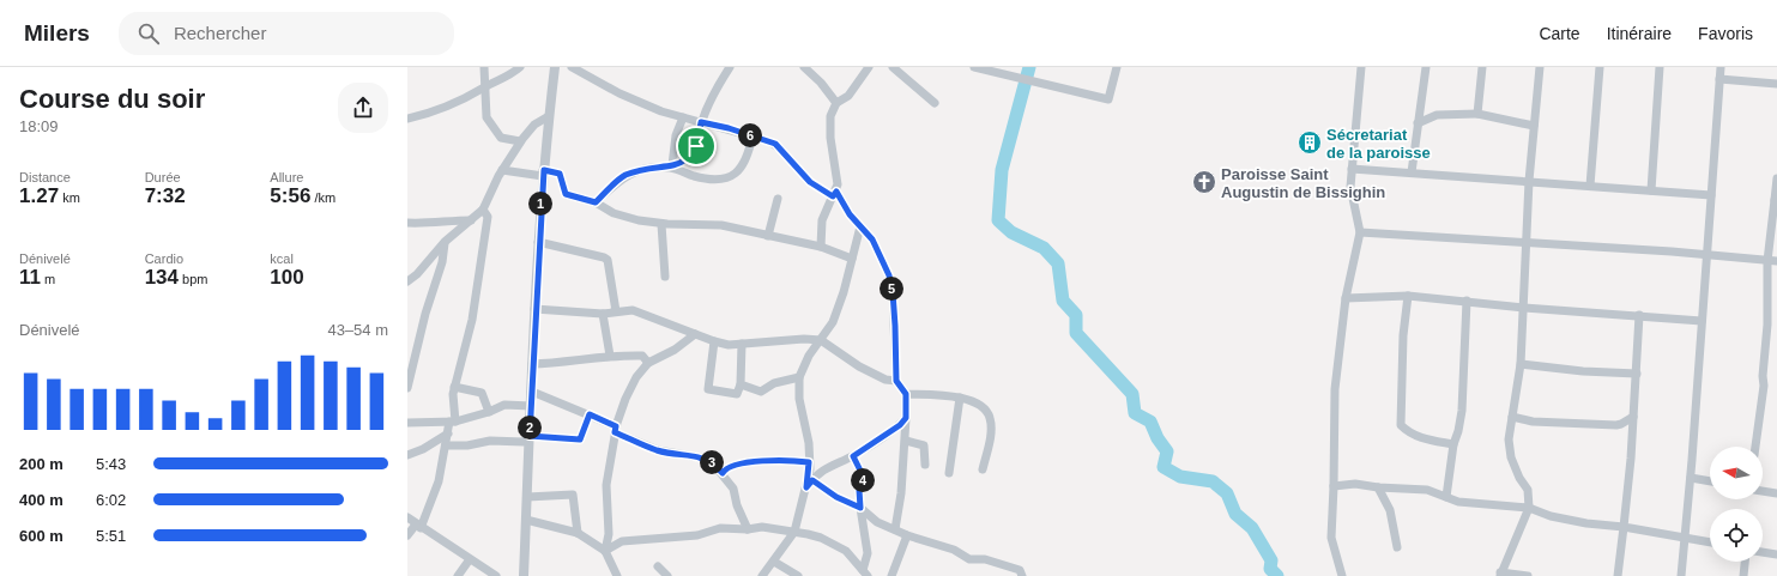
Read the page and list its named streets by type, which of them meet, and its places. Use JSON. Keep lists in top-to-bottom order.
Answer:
{
  "places": {
    "building": ["Sécretariat de la paroisse"],
    "church": ["Paroisse Saint Augustin de Bissighin"]
  },
  "north": "left",
  "page": {
    "header": "Milers",
    "search": "Rechercher",
    "nav": ["Carte", "Itinéraire", "Favoris"],
    "heading": ["Course du soir", "18:09"],
    "pins": [
      "6",
      "1",
      "5",
      "2",
      "3",
      "4"
    ],
    "stats": [
      ["Distance", "1.27 km"],
      ["Durée", "7:32"],
      ["Allure", "5:56 /km"],
      ["Dénivelé", "11 m"],
      ["Cardio", "134 bpm"],
      ["kcal", "100"]
    ],
    "chart": ["Dénivelé", "43–54 m"],
    "list": [
      {
        "name": "200 m",
        "note": "5:43"
      },
      {
        "name": "400 m",
        "note": "6:02"
      },
      {
        "name": "600 m",
        "note": "5:51"
      }
    ]
  }
}
